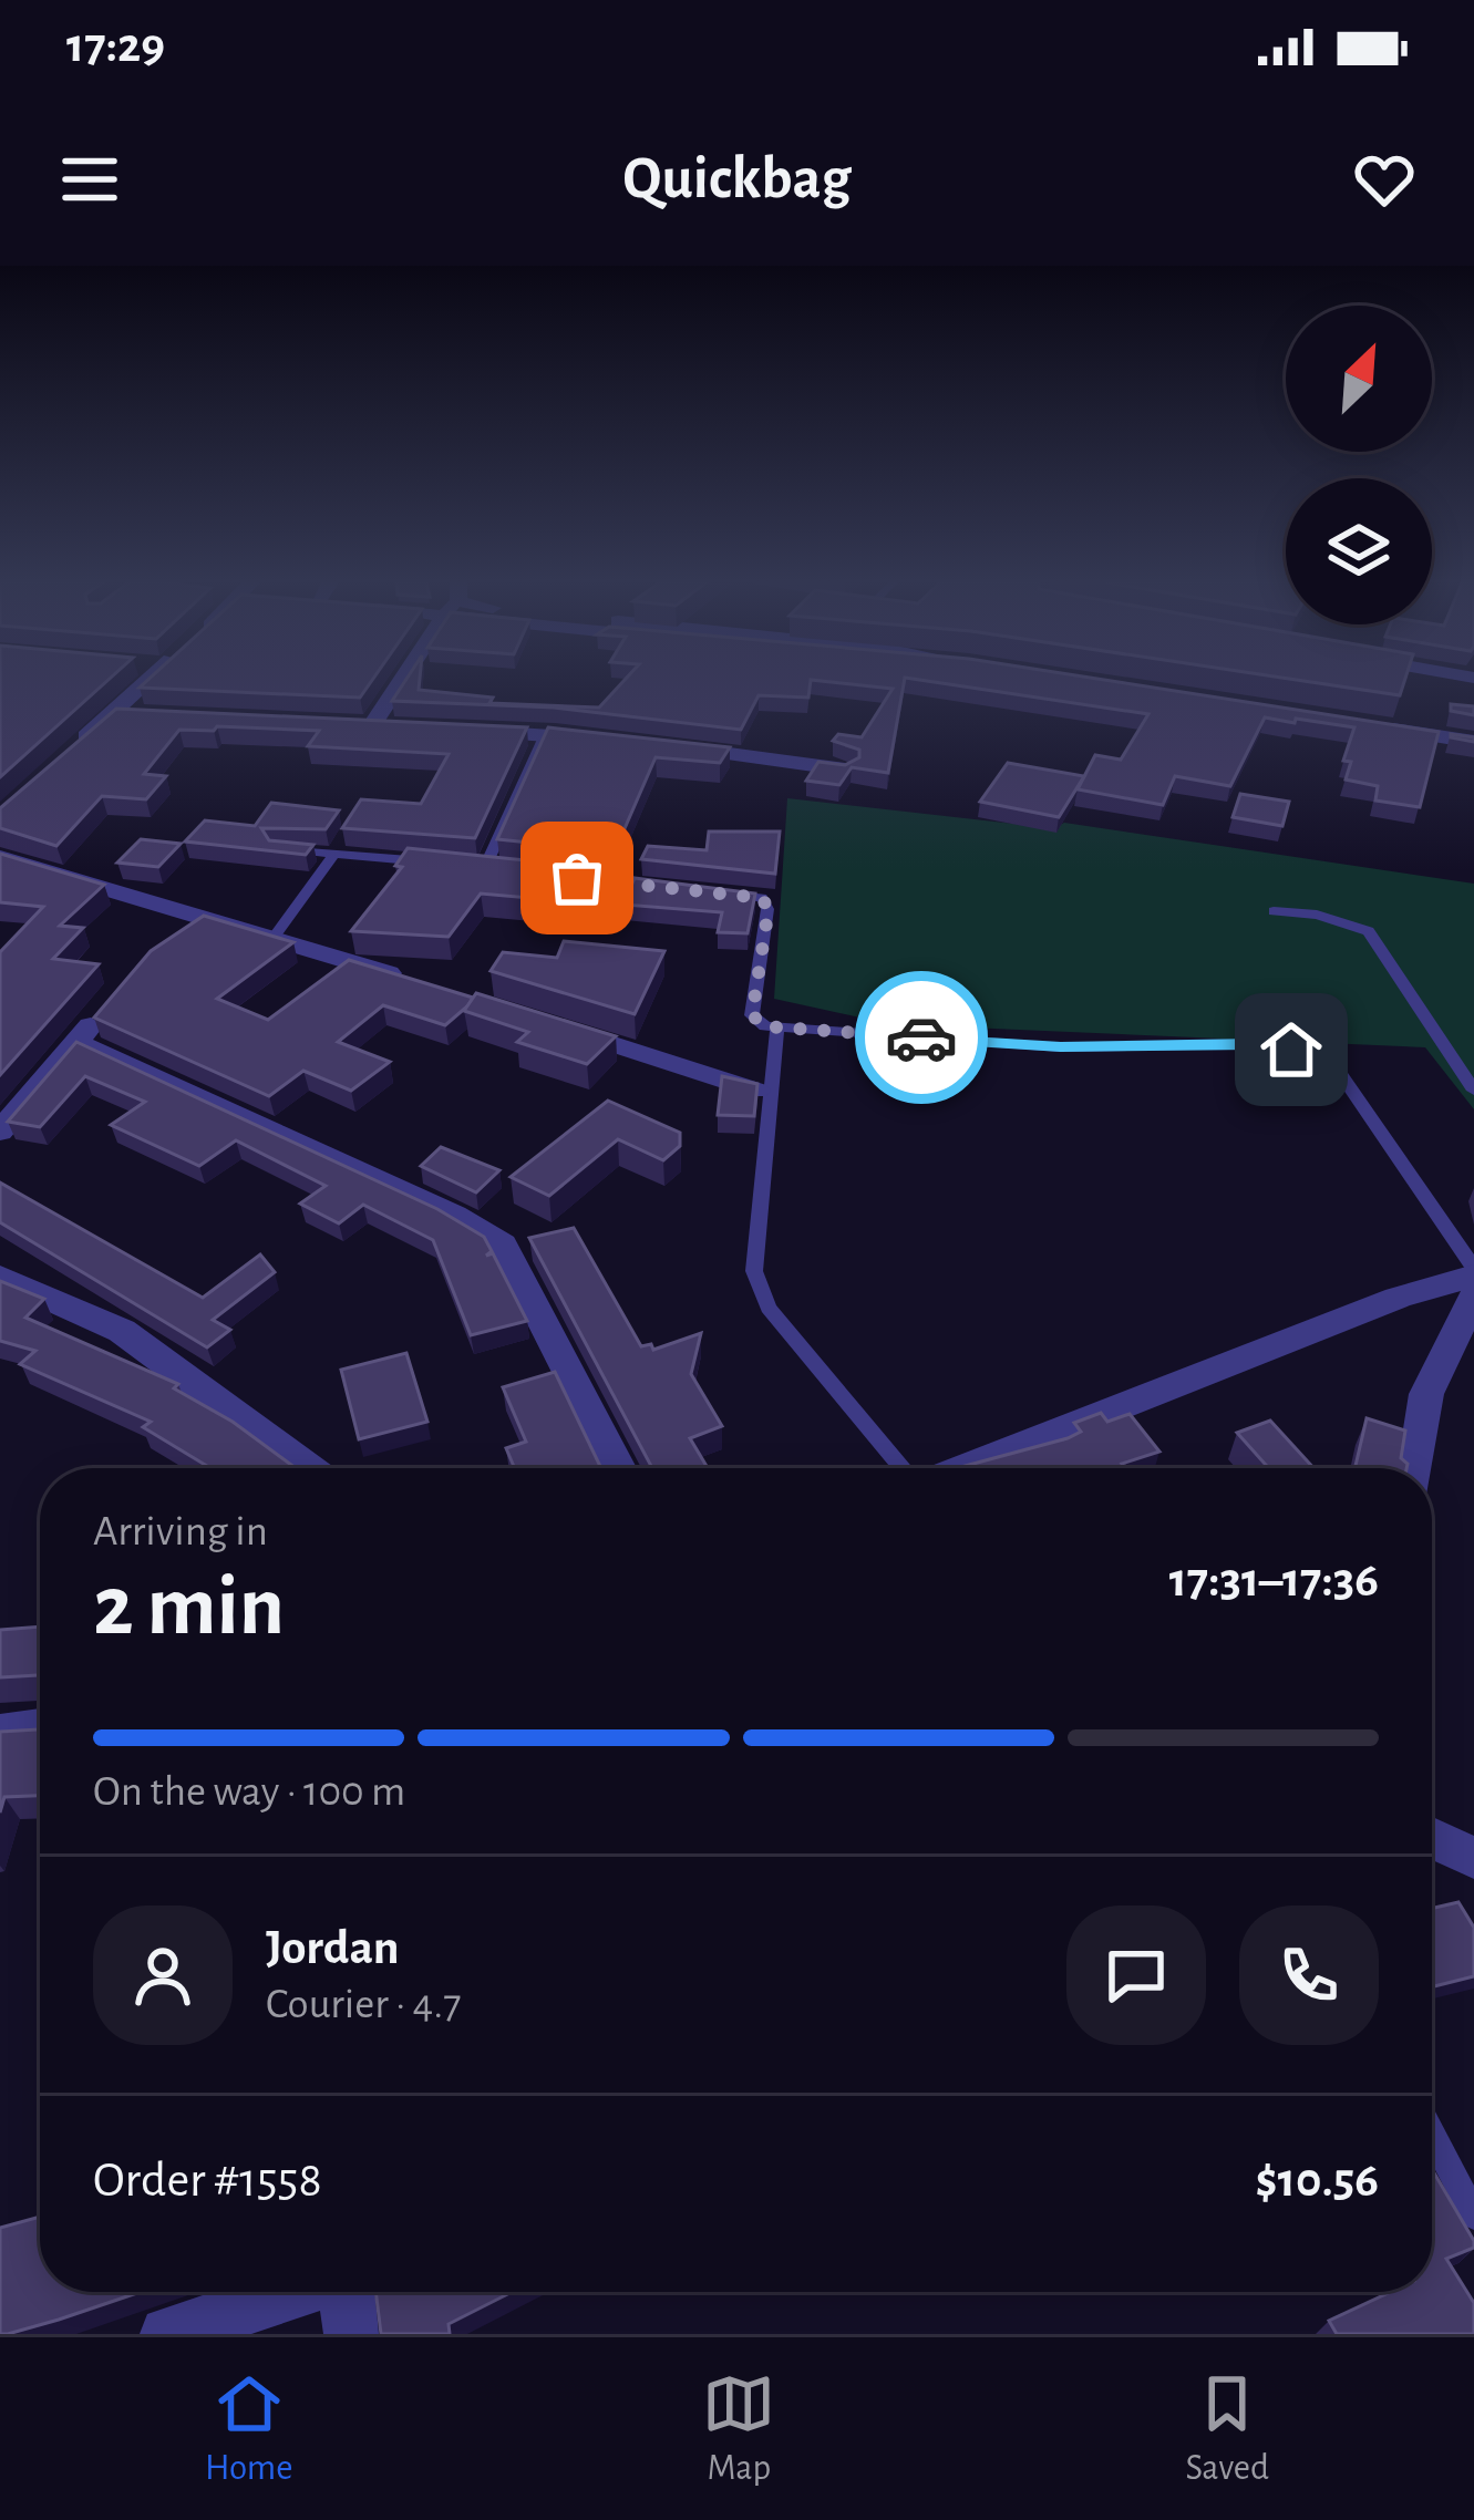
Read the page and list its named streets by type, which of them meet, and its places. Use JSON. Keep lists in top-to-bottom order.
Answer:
{
  "north": "top right",
  "page": {
    "status": "17:29",
    "header": "Quickbag",
    "heading": ["2 min", "Arriving in", "17:31–17:36"],
    "panel": [
      "Jordan",
      "Courier · 4.7",
      "Order #1558",
      "$10.56"
    ],
    "bar": "On the way · 100 m",
    "tabs": ["Home", "Map", "Saved"]
  }
}
